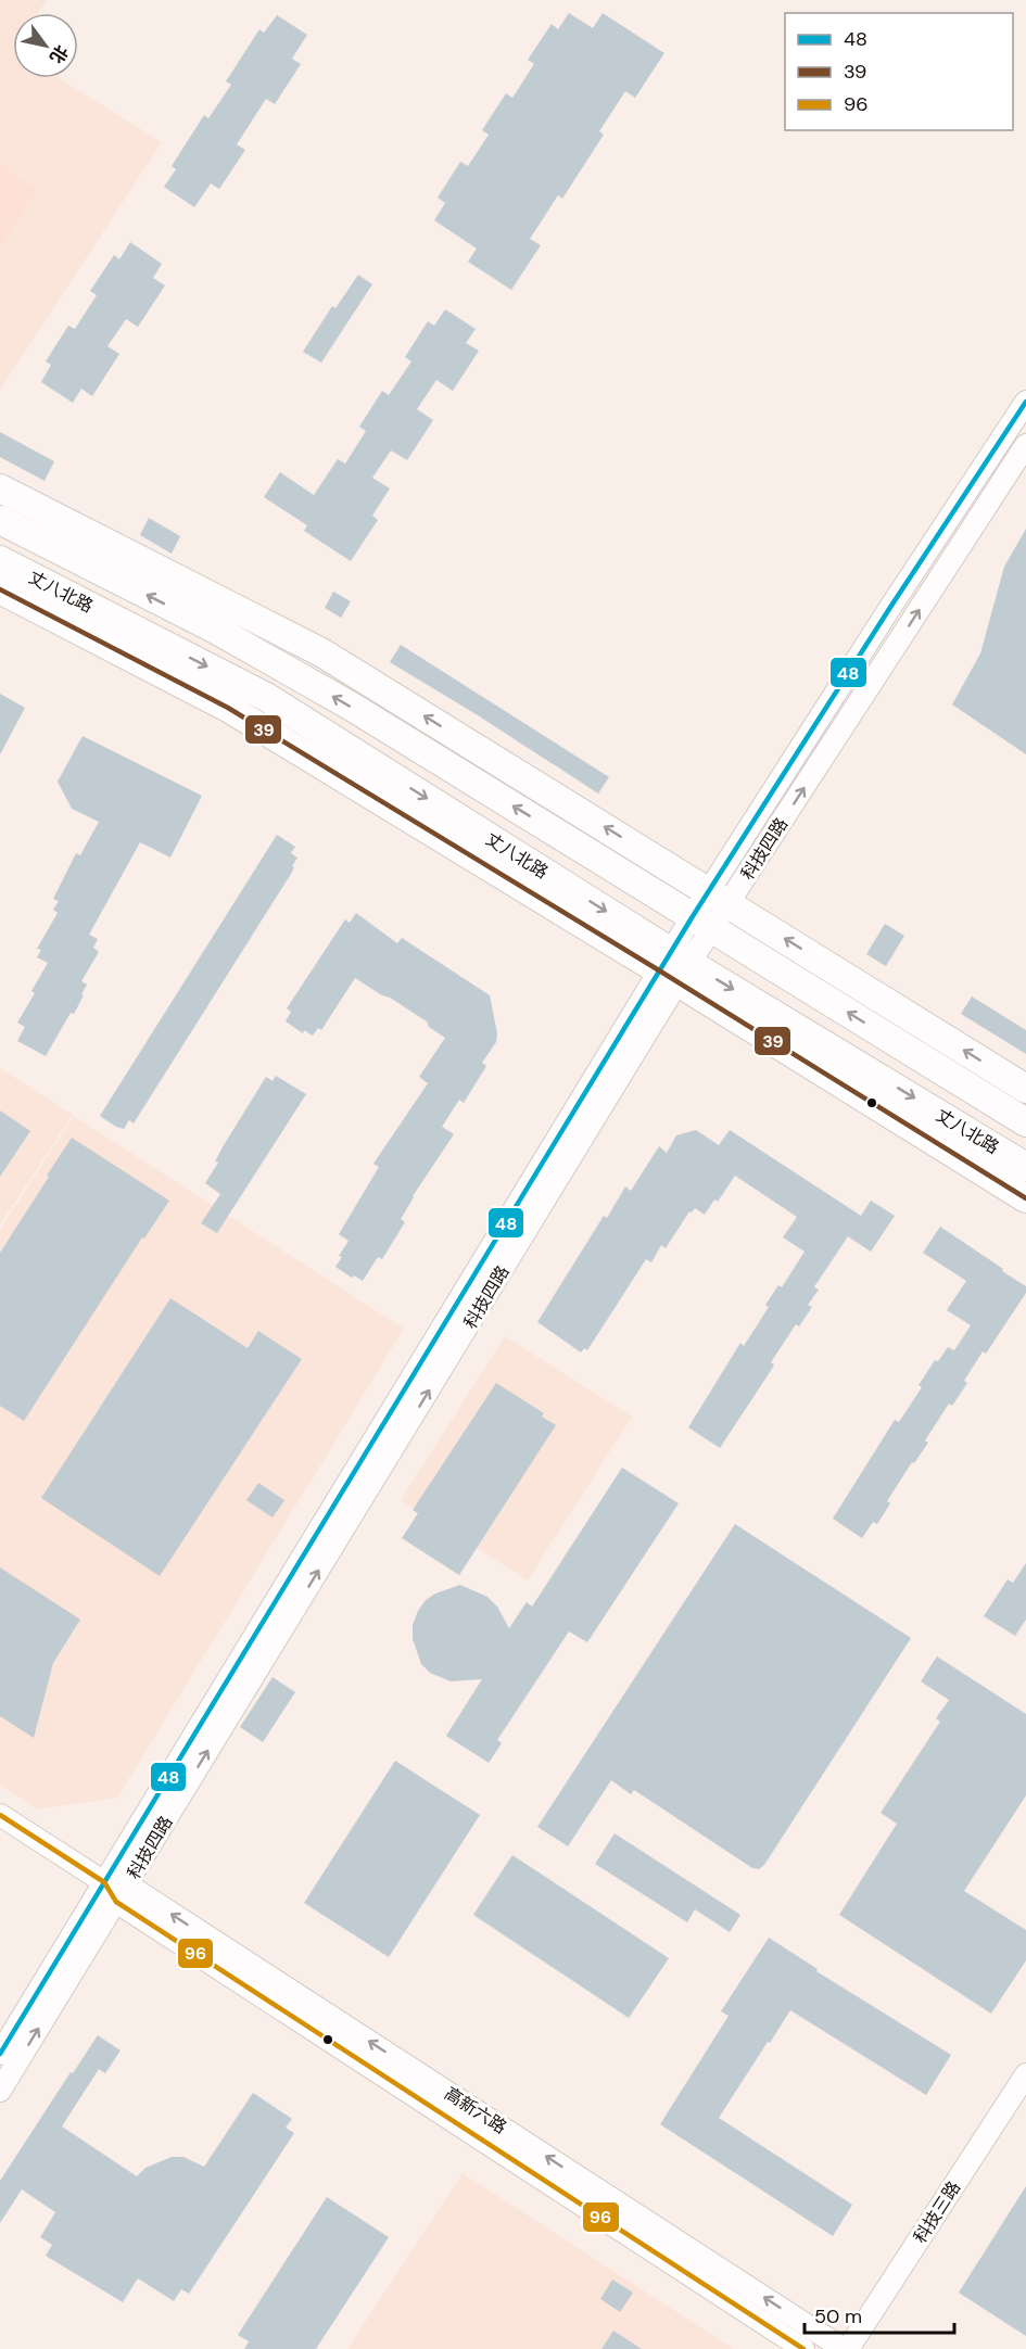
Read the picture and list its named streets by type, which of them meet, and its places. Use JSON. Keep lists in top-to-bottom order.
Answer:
{
  "streets": {
    "main road": ["丈八北路"],
    "street": ["科技四路", "高新六路", "科技三路"]
  },
  "crossings": [
    ["丈八北路", "科技四路"],
    ["科技四路", "高新六路"],
    ["高新六路", "科技三路"]
  ],
  "lines": ["transit line 48", "transit line 39", "transit line 96"],
  "legend": ["48", "39", "96"],
  "scale_bar": "50 m",
  "north": "bottom right"
}
